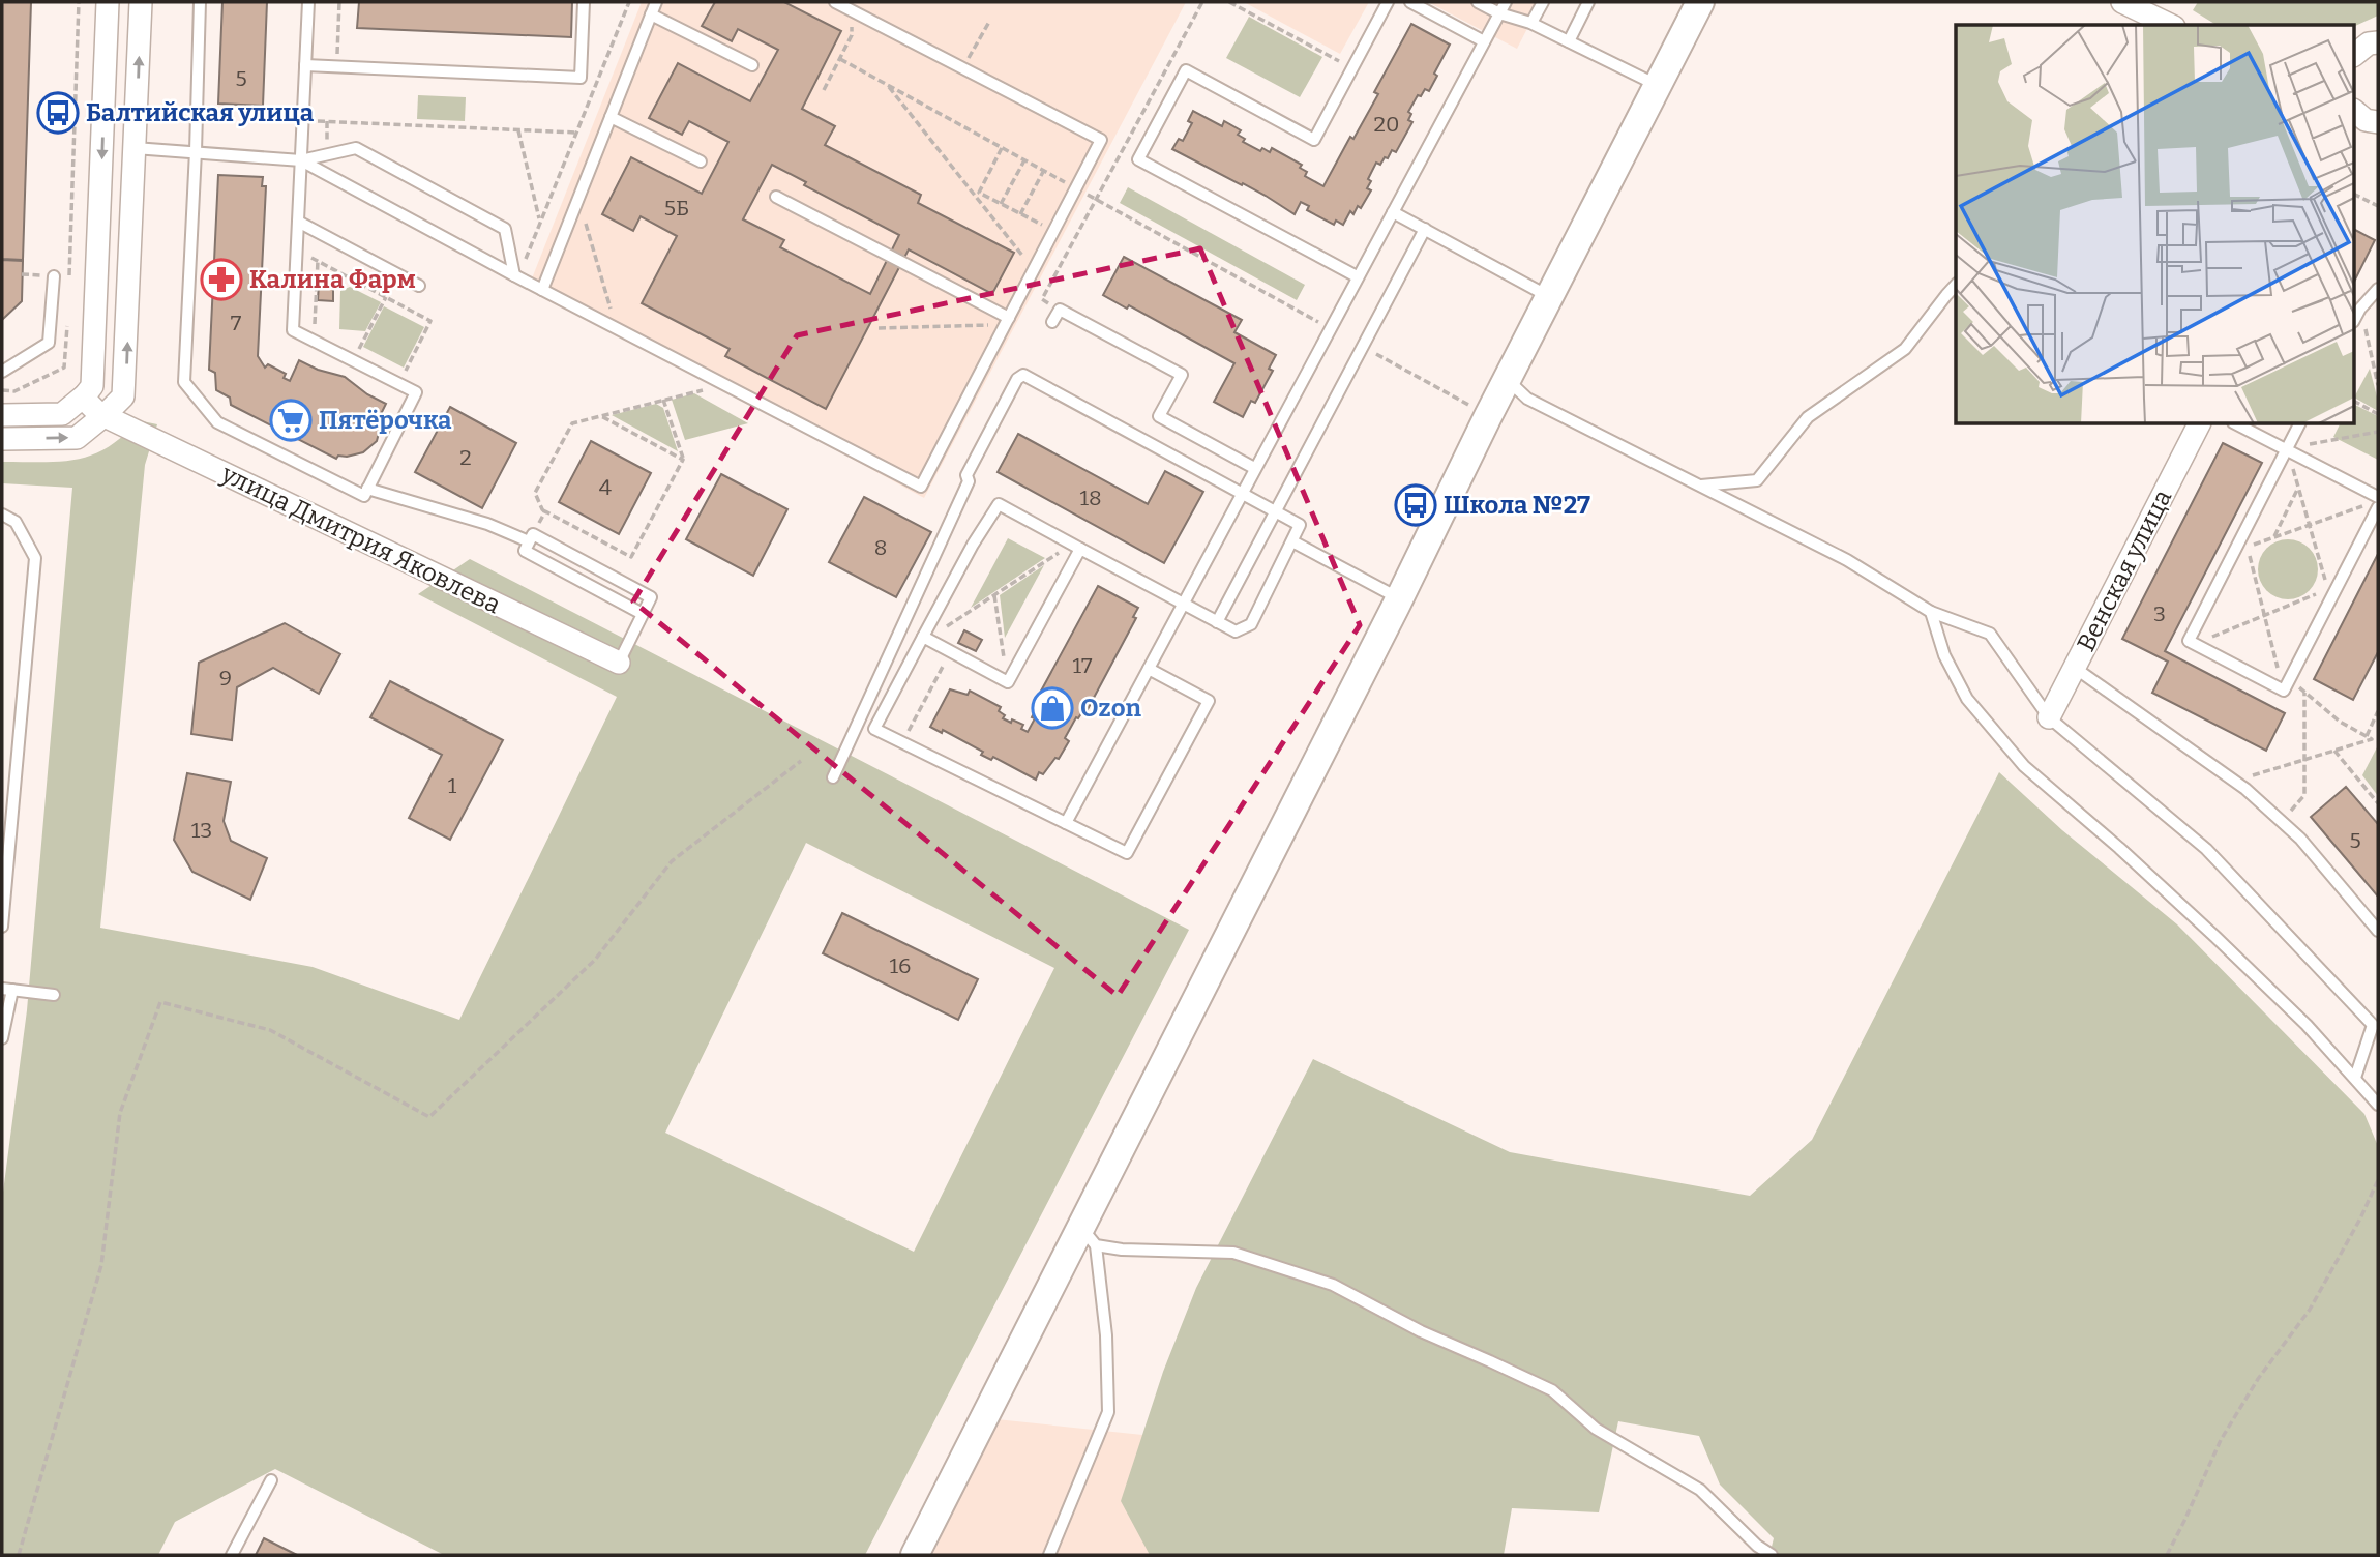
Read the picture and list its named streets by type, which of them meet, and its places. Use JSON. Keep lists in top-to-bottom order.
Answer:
{
  "streets": {
    "street": ["улица Дмитрия Яковлева", "Венская улица"]
  },
  "places": {
    "bus stop": ["Балтийская улица", "Школа №27"],
    "pharmacy": ["Калина Фарм"],
    "supermarket": ["Пятёрочка"],
    "shop": ["Ozon"]
  },
  "house_numbers": [
    "5",
    "20",
    "5Б",
    "7",
    "2",
    "4",
    "18",
    "8",
    "3",
    "17",
    "9",
    "1",
    "13",
    "5",
    "16"
  ]
}
